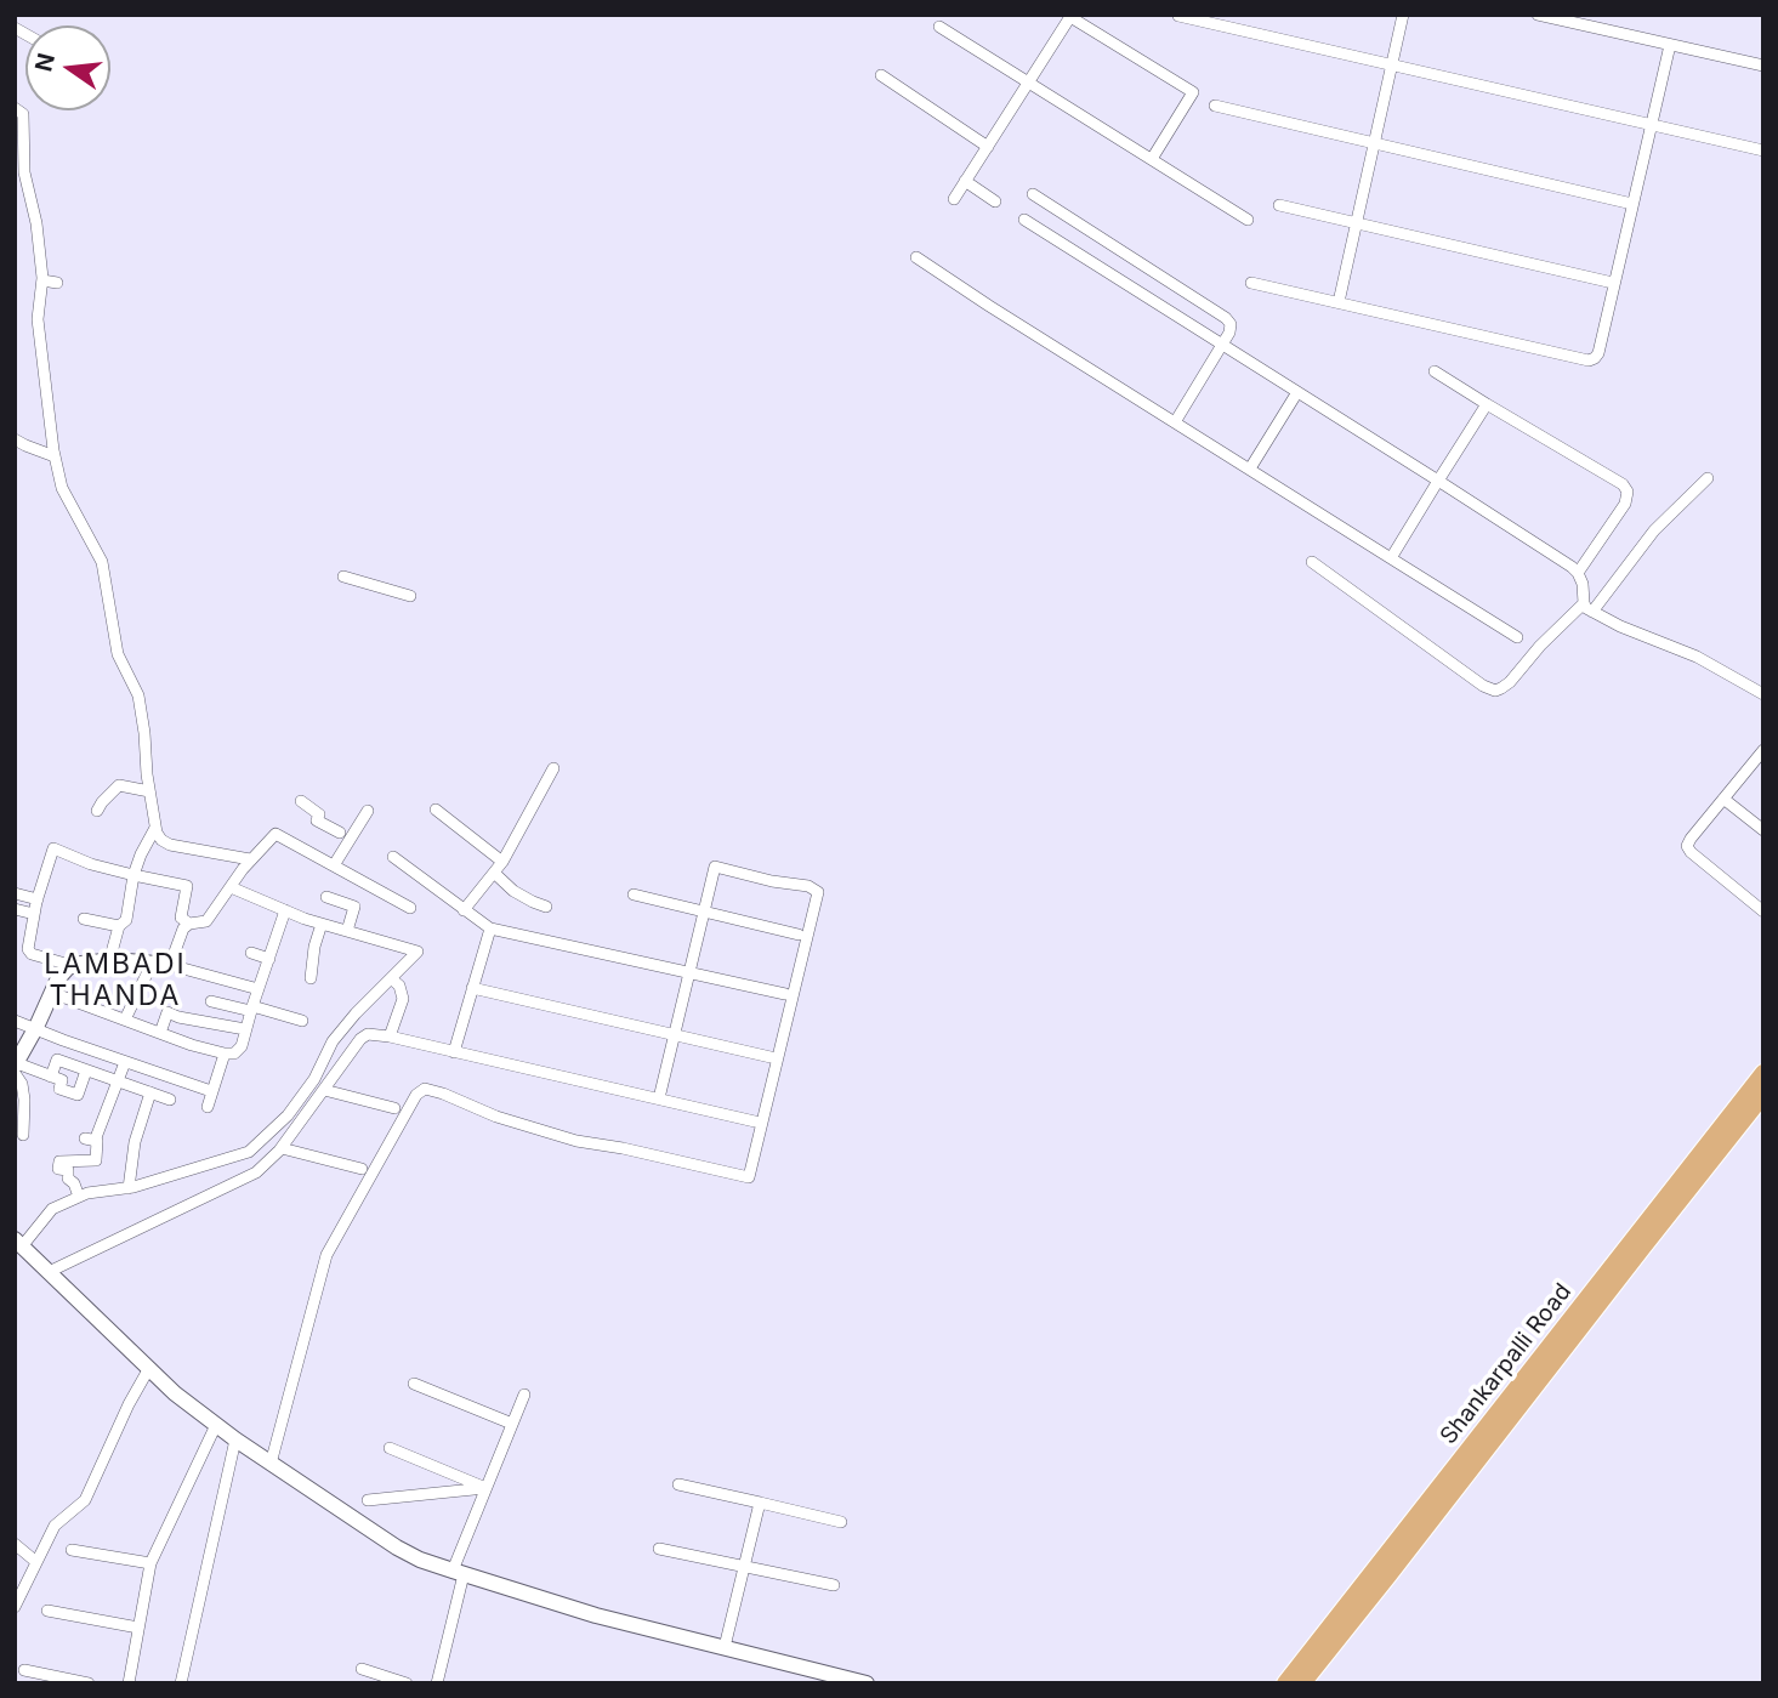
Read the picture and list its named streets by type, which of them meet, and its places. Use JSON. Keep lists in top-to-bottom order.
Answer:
{
  "streets": {
    "main road": ["Shankarpalli Road"]
  },
  "districts": ["LAMBADI THANDA"],
  "north": "left"
}
